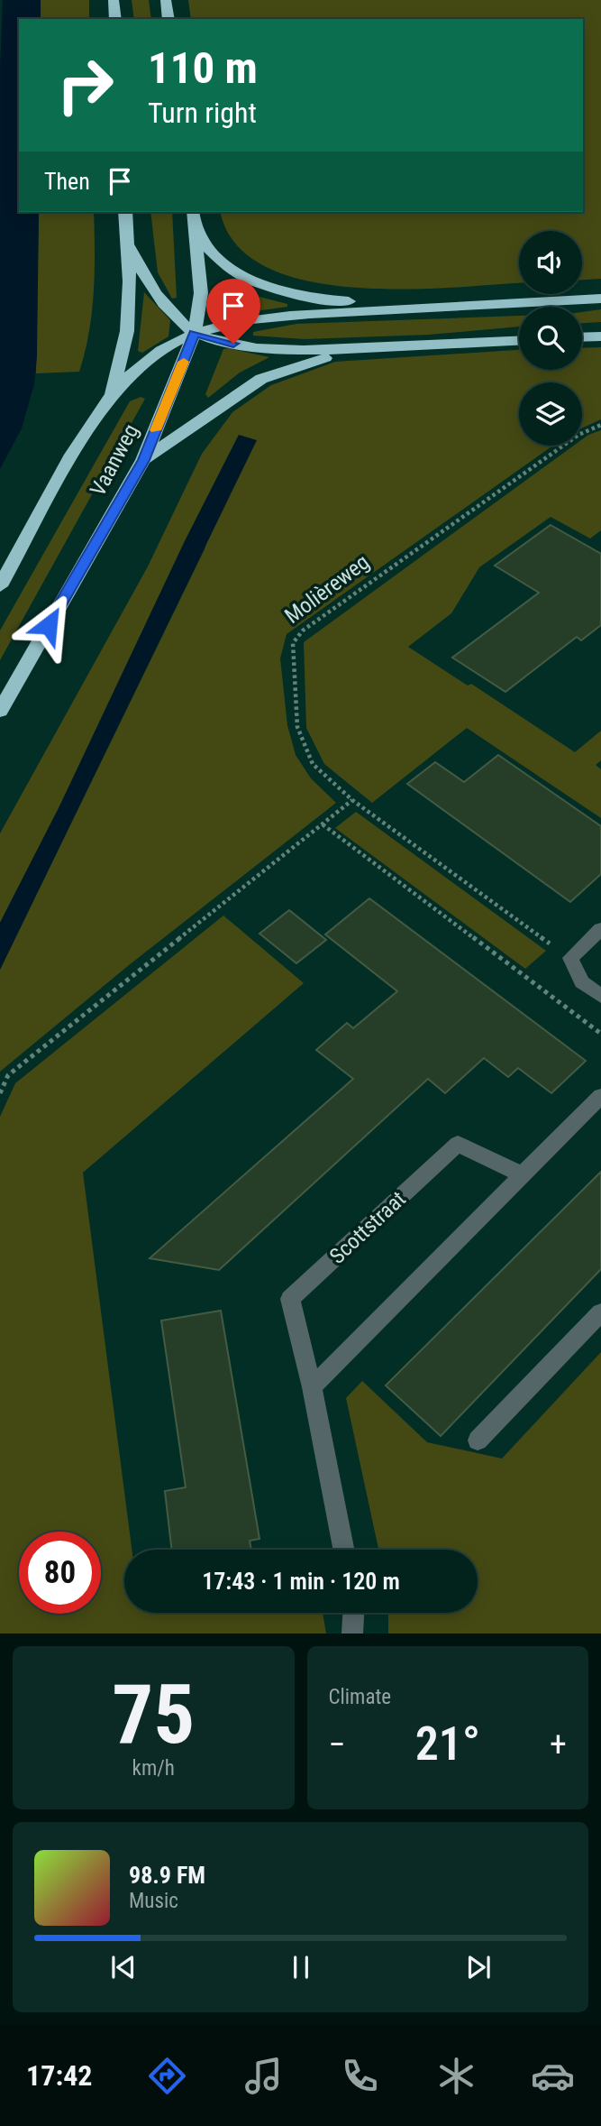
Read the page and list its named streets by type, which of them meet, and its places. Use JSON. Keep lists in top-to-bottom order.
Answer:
{
  "streets": {
    "highway": ["Vaanweg"],
    "street": ["Scottstraat"],
    "path": ["Molièreweg"]
  },
  "page": {
    "turn": ["110 m", "Turn right"],
    "then": "Then",
    "limit": "80",
    "trip": "17:43 · 1 min · 120 m",
    "tile": [
      ["75", "km/h"],
      "Climate"
    ],
    "heat": ["−", "21°", "+"],
    "song": ["98.9 FM", "Music"],
    "tabs": "17:42"
  }
}
